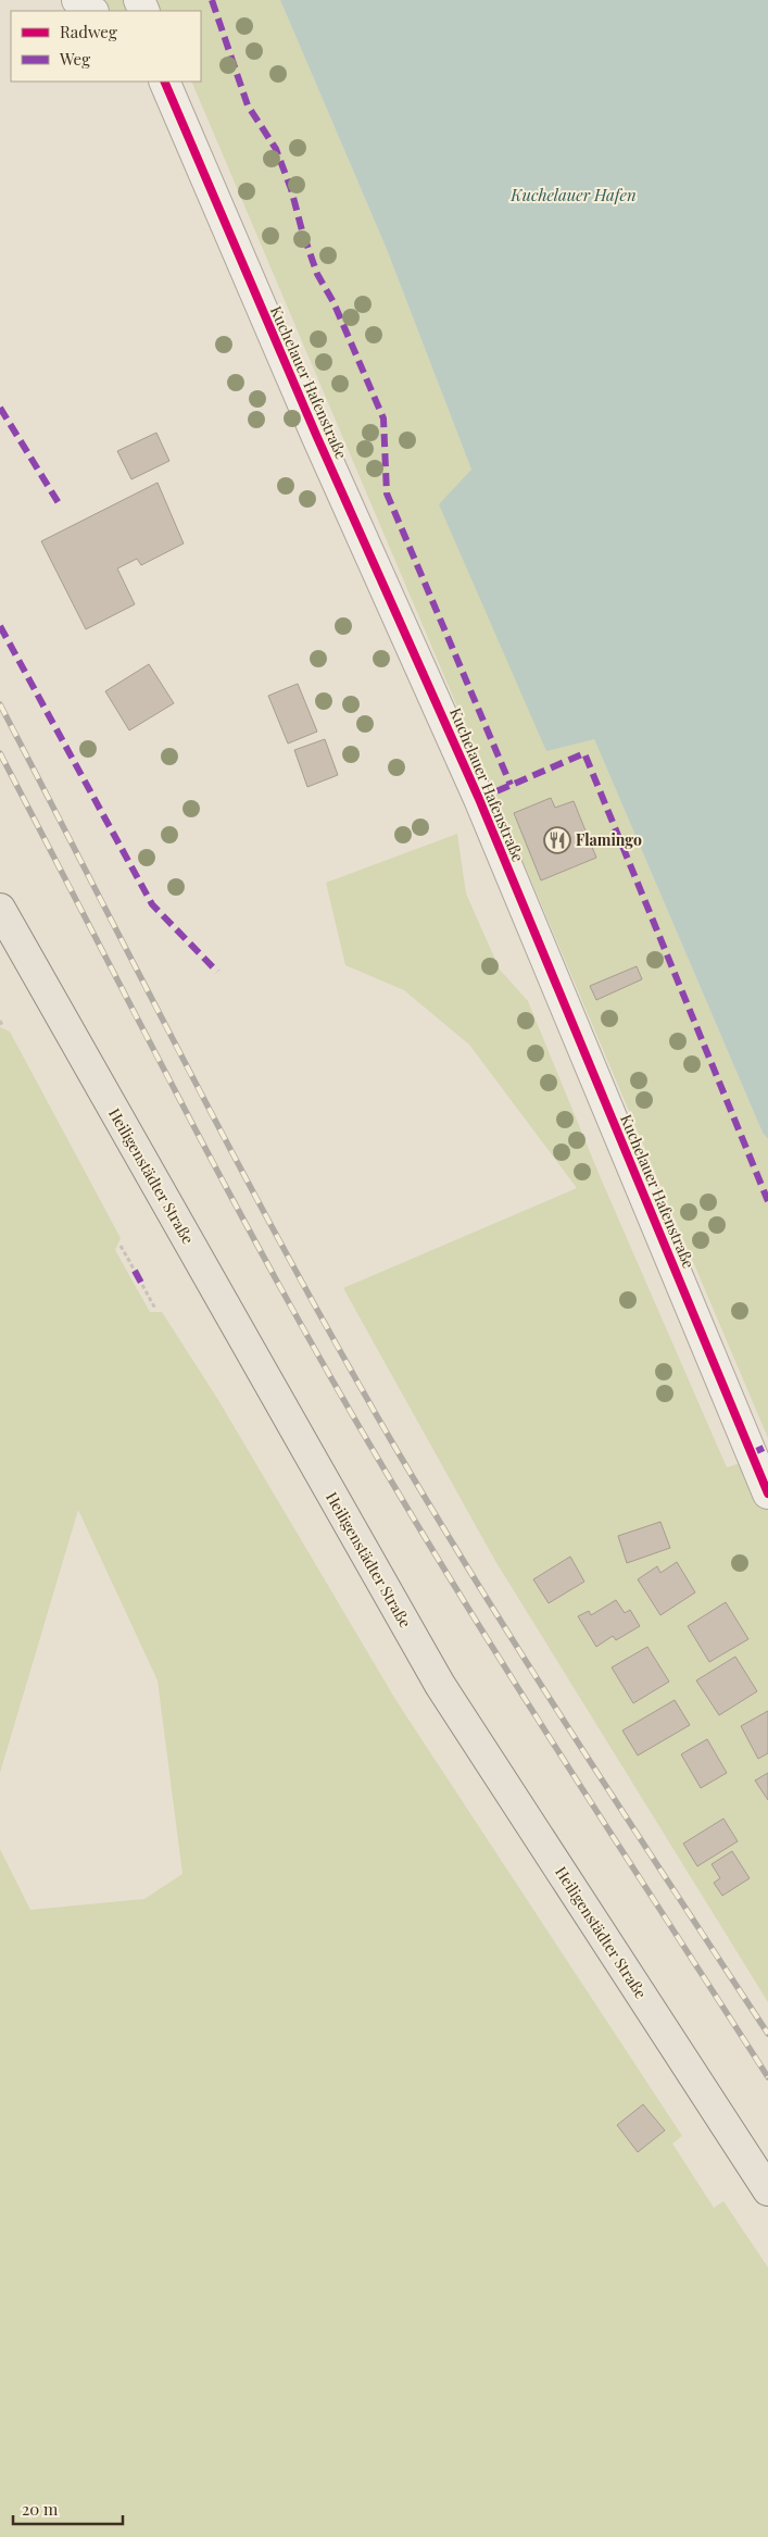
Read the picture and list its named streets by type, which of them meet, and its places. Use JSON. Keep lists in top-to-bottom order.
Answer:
{
  "streets": {
    "main road": ["Heiligenstädter Straße"],
    "street": ["Kuchelauer Hafenstraße"]
  },
  "water": ["Kuchelauer Hafen"],
  "places": {
    "restaurant": ["Flamingo"]
  },
  "legend": ["Radweg", "Weg"],
  "scale_bar": "20 m"
}
